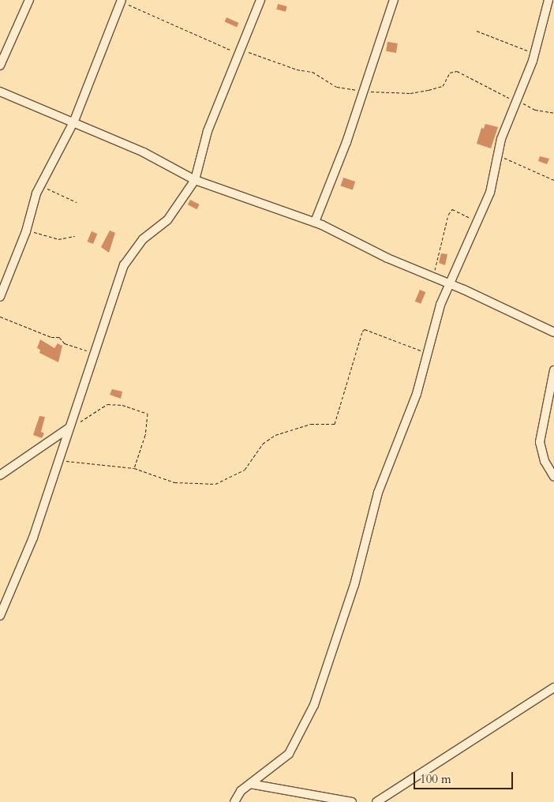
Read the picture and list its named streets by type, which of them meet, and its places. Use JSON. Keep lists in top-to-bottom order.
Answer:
{
  "scale_bar": "100 m"
}
